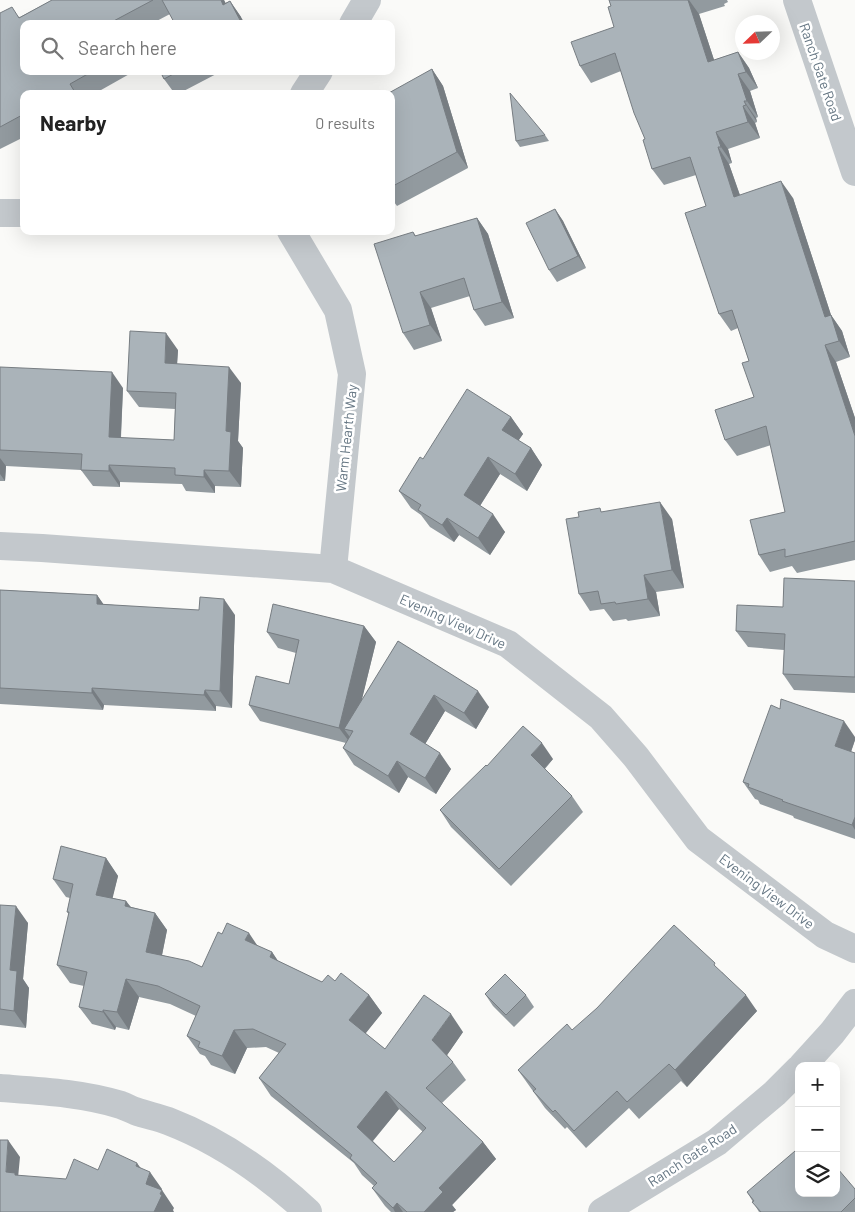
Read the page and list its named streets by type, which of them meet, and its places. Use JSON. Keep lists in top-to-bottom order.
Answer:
{
  "streets": {
    "street": ["Ranch Gate Road", "Warm Hearth Way", "Evening View Drive"]
  },
  "crossings": [
    ["Warm Hearth Way", "Evening View Drive"]
  ],
  "north": "bottom left",
  "page": {
    "search": "Search here",
    "heading": ["Nearby", "0 results"],
    "map_buttons": ["+", "−"]
  }
}
